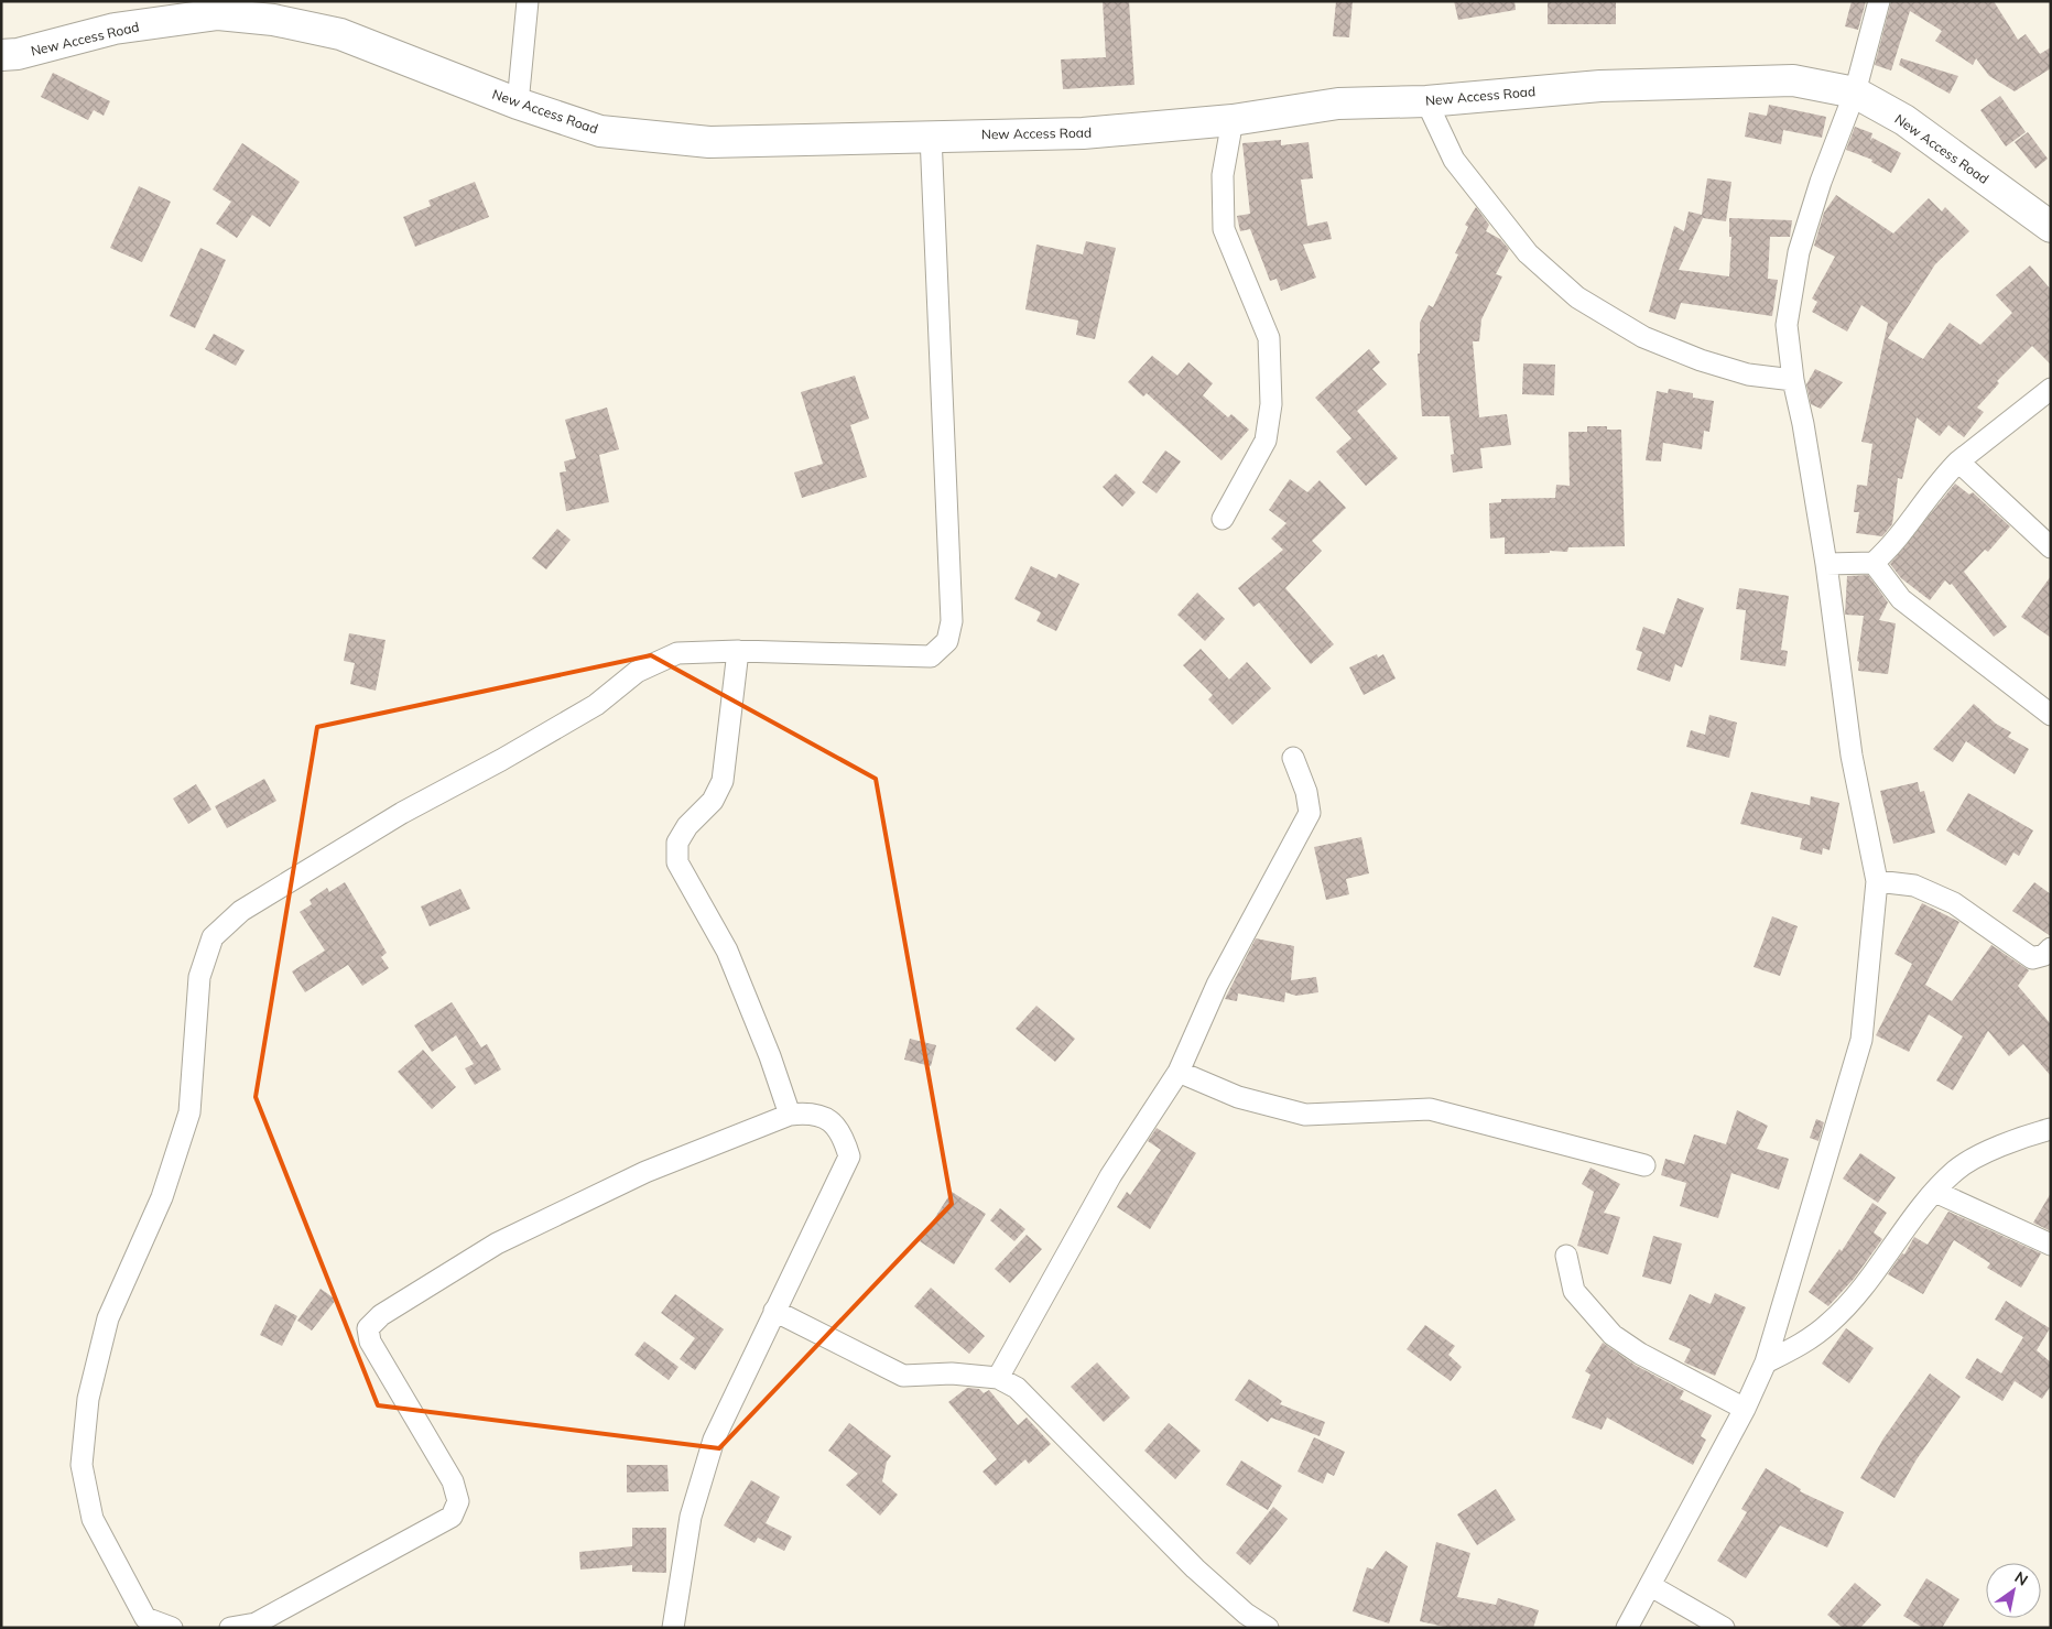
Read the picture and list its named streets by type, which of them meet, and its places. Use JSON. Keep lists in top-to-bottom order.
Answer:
{
  "streets": {
    "main road": ["New Access Road"]
  },
  "north": "top right"
}
